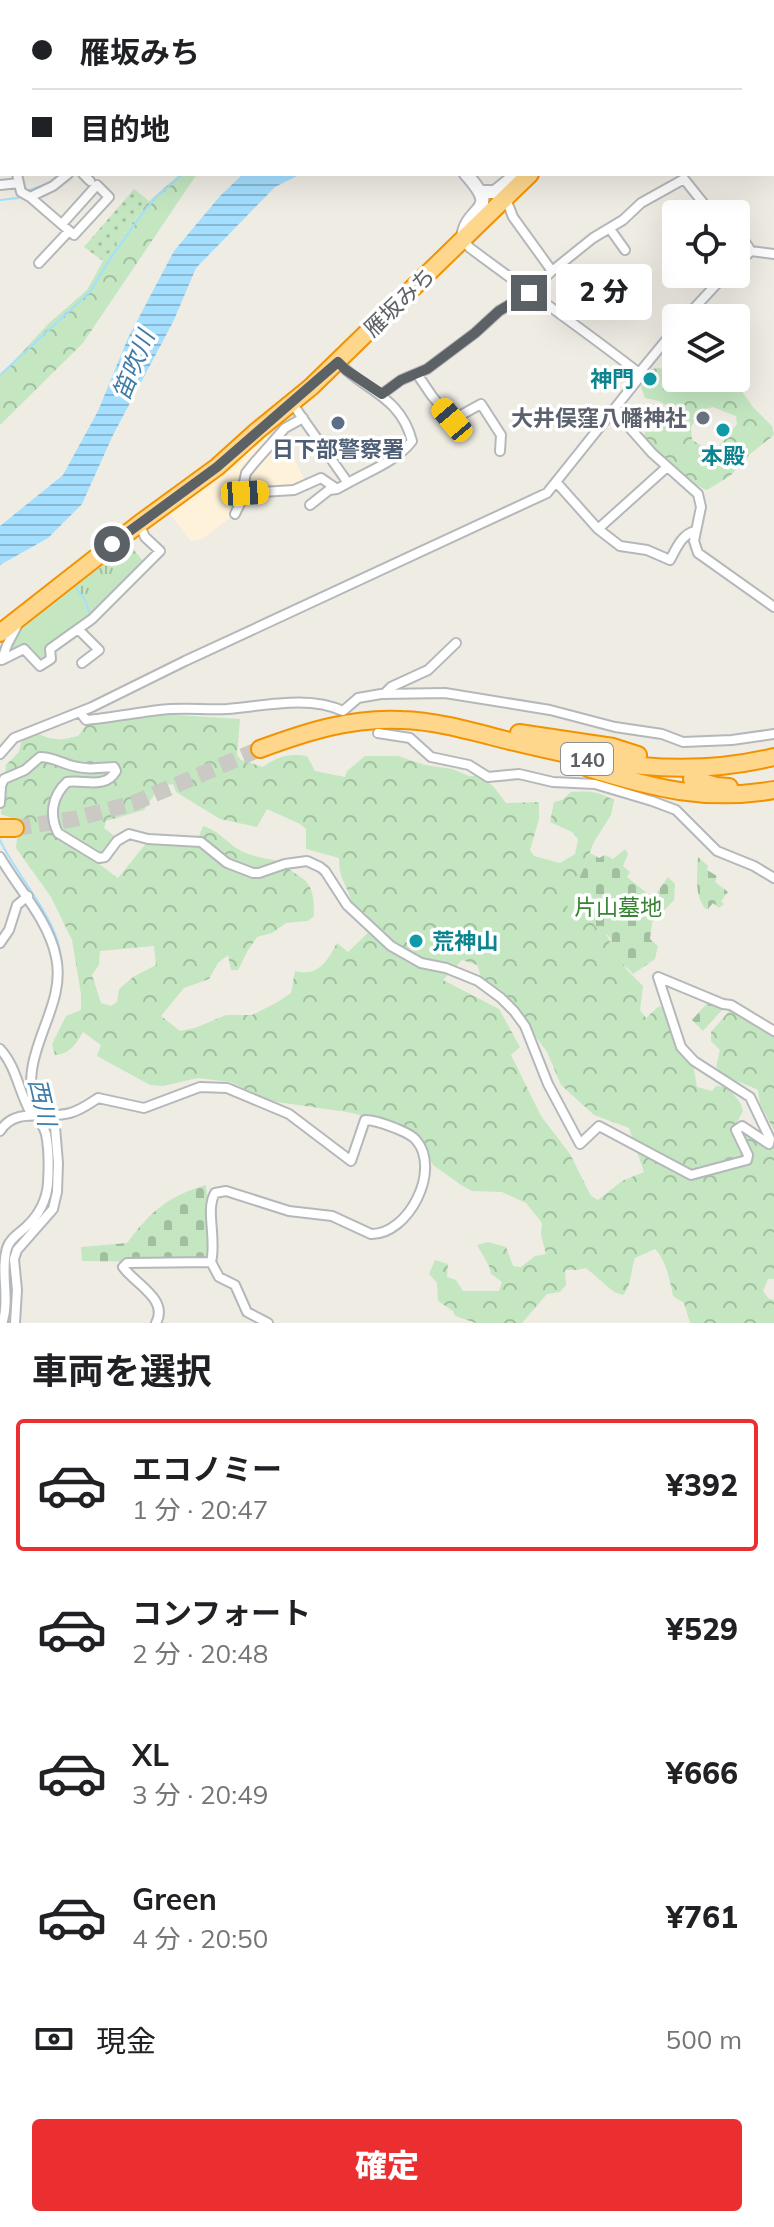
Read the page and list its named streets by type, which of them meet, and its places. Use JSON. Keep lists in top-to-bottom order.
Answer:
{
  "streets": {
    "highway": ["雁坂みち", "140"]
  },
  "water": ["笛吹川", "西川"],
  "parks": ["片山墓地"],
  "places": [
    "神門",
    "大井俣窪八幡神社",
    "日下部警察署",
    "本殿",
    "荒神山"
  ],
  "page": {
    "banner": ["雁坂みち", "目的地"],
    "bubble": "2 分",
    "heading": "車両を選択",
    "list": [
      {
        "name": "エコノミー",
        "note": "1 分 · 20:47",
        "value": "¥392"
      },
      {
        "name": "コンフォート",
        "note": "2 分 · 20:48",
        "value": "¥529"
      },
      {
        "name": "XL",
        "note": "3 分 · 20:49",
        "value": "¥666"
      },
      {
        "name": "Green",
        "note": "4 分 · 20:50",
        "value": "¥761"
      }
    ],
    "pay": ["現金", "500 m"],
    "buttons": "確定"
  }
}
